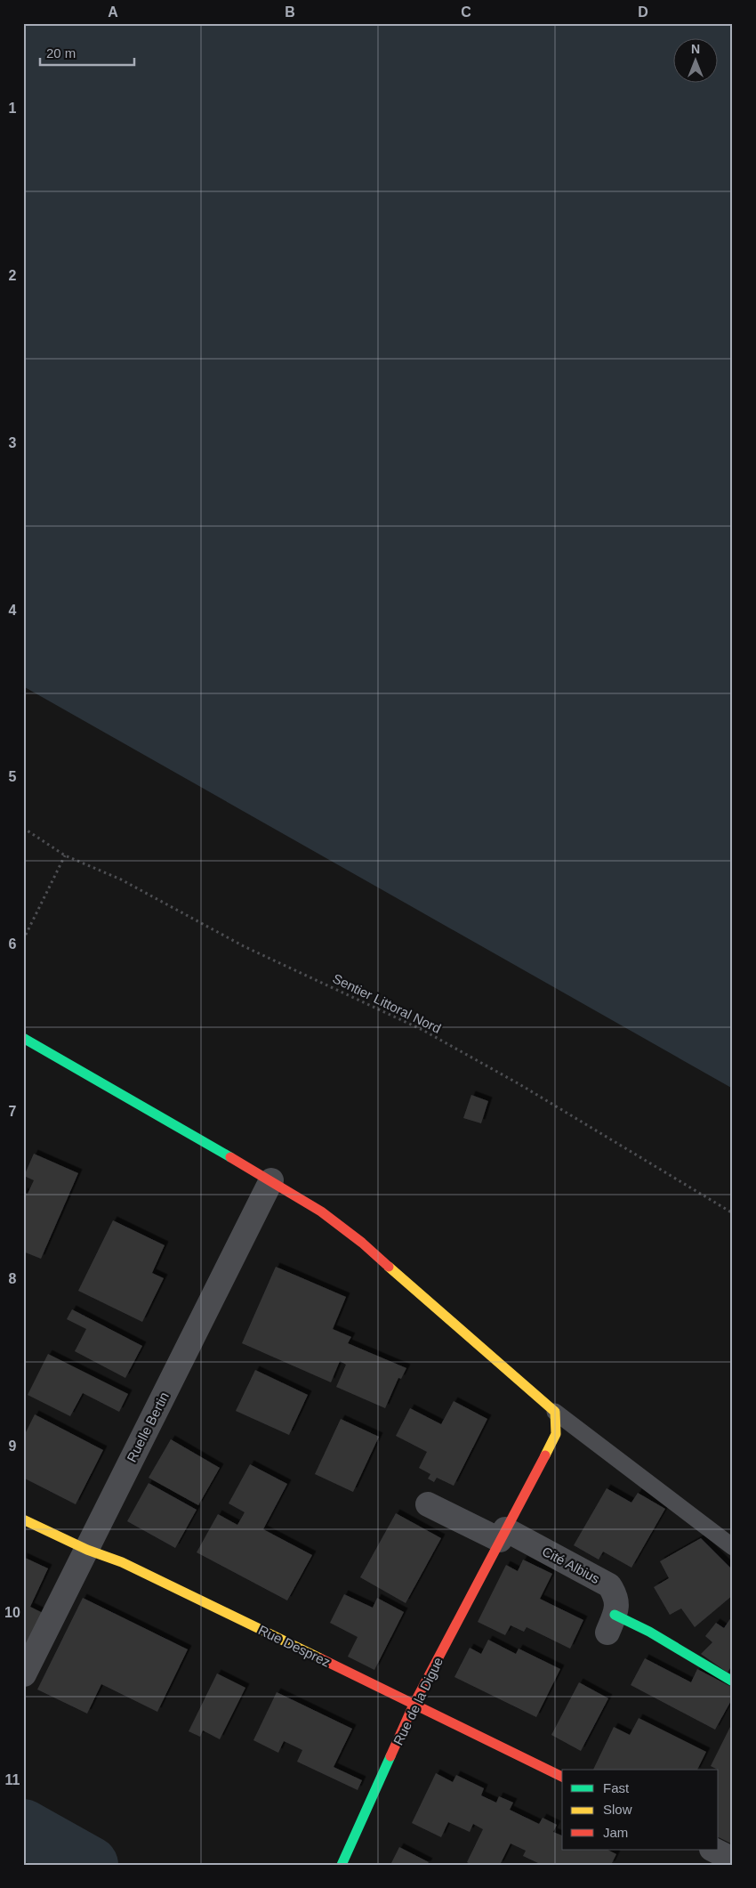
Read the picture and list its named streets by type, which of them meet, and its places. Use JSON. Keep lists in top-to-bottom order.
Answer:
{
  "streets": {
    "street": [
      "Ruelle Bertin",
      "Cité Albius",
      "Rue Desprez",
      "Rue de la Digue"
    ],
    "path": ["Sentier Littoral Nord"]
  },
  "crossings": [
    ["Ruelle Bertin", "Rue Desprez"],
    ["Cité Albius", "Rue de la Digue"],
    ["Rue Desprez", "Rue de la Digue"]
  ],
  "legend": ["Fast", "Slow", "Jam"],
  "scale_bar": "20 m",
  "north": "top",
  "grid": {
    "columns": [
      "A",
      "B",
      "C",
      "D"
    ],
    "rows": [
      "1",
      "2",
      "3",
      "4",
      "5",
      "6",
      "7",
      "8",
      "9",
      "10",
      "11"
    ]
  }
}
